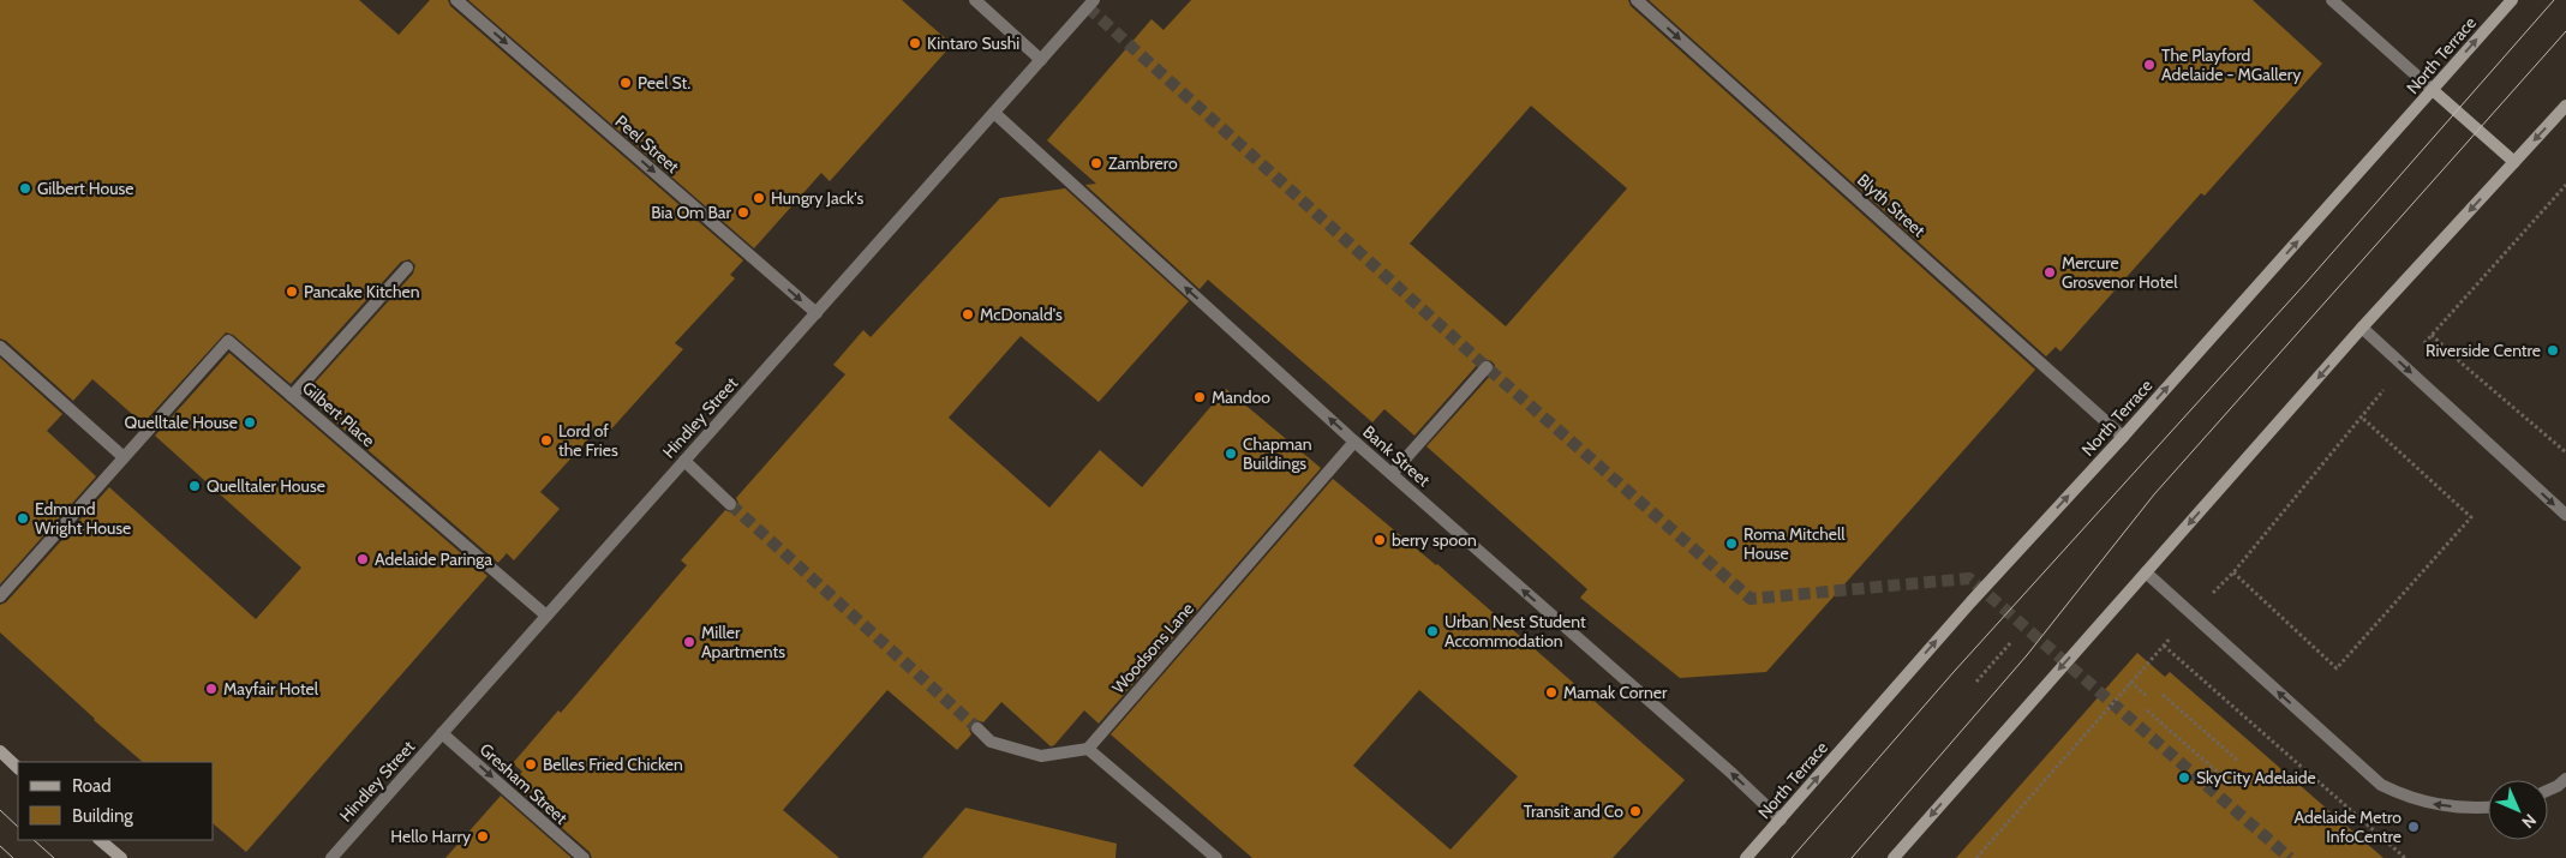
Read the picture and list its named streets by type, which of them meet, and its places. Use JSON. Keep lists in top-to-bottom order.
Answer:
{
  "streets": {
    "main road": ["North Terrace"],
    "street": [
      "Peel Street",
      "Blyth Street",
      "Gilbert Place",
      "Hindley Street",
      "Bank Street",
      "Woodsons Lane",
      "Gresham Street"
    ]
  },
  "crossings": [
    ["North Terrace", "Blyth Street"],
    ["North Terrace", "Bank Street"],
    ["Peel Street", "Hindley Street"],
    ["Gilbert Place", "Hindley Street"],
    ["Hindley Street", "Bank Street"],
    ["Hindley Street", "Gresham Street"],
    ["Bank Street", "Woodsons Lane"]
  ],
  "one_way": [
    "Peel Street",
    "Blyth Street",
    "Bank Street",
    "Gresham Street"
  ],
  "places": [
    "Kintaro Sushi",
    "The Playford Adelaide - MGallery",
    "Peel St.",
    "Zambrero",
    "Gilbert House",
    "Hungry Jack's",
    "Bia Om Bar",
    "Mercure Grosvenor Hotel",
    "Pancake Kitchen",
    "McDonald's",
    "Riverside Centre",
    "Mandoo",
    "Quelltale House",
    "Lord of the Fries",
    "Chapman Buildings",
    "Quelltaler House",
    "Edmund Wright House",
    "berry spoon",
    "Roma Mitchell House",
    "Adelaide Paringa",
    "Urban Nest Student Accommodation",
    "Miller Apartments",
    "Mayfair Hotel",
    "Mamak Corner",
    "Belles Fried Chicken",
    "SkyCity Adelaide",
    "Transit and Co",
    "Adelaide Metro InfoCentre",
    "Hello Harry"
  ],
  "legend": ["Road", "Building"],
  "north": "bottom right"
}
